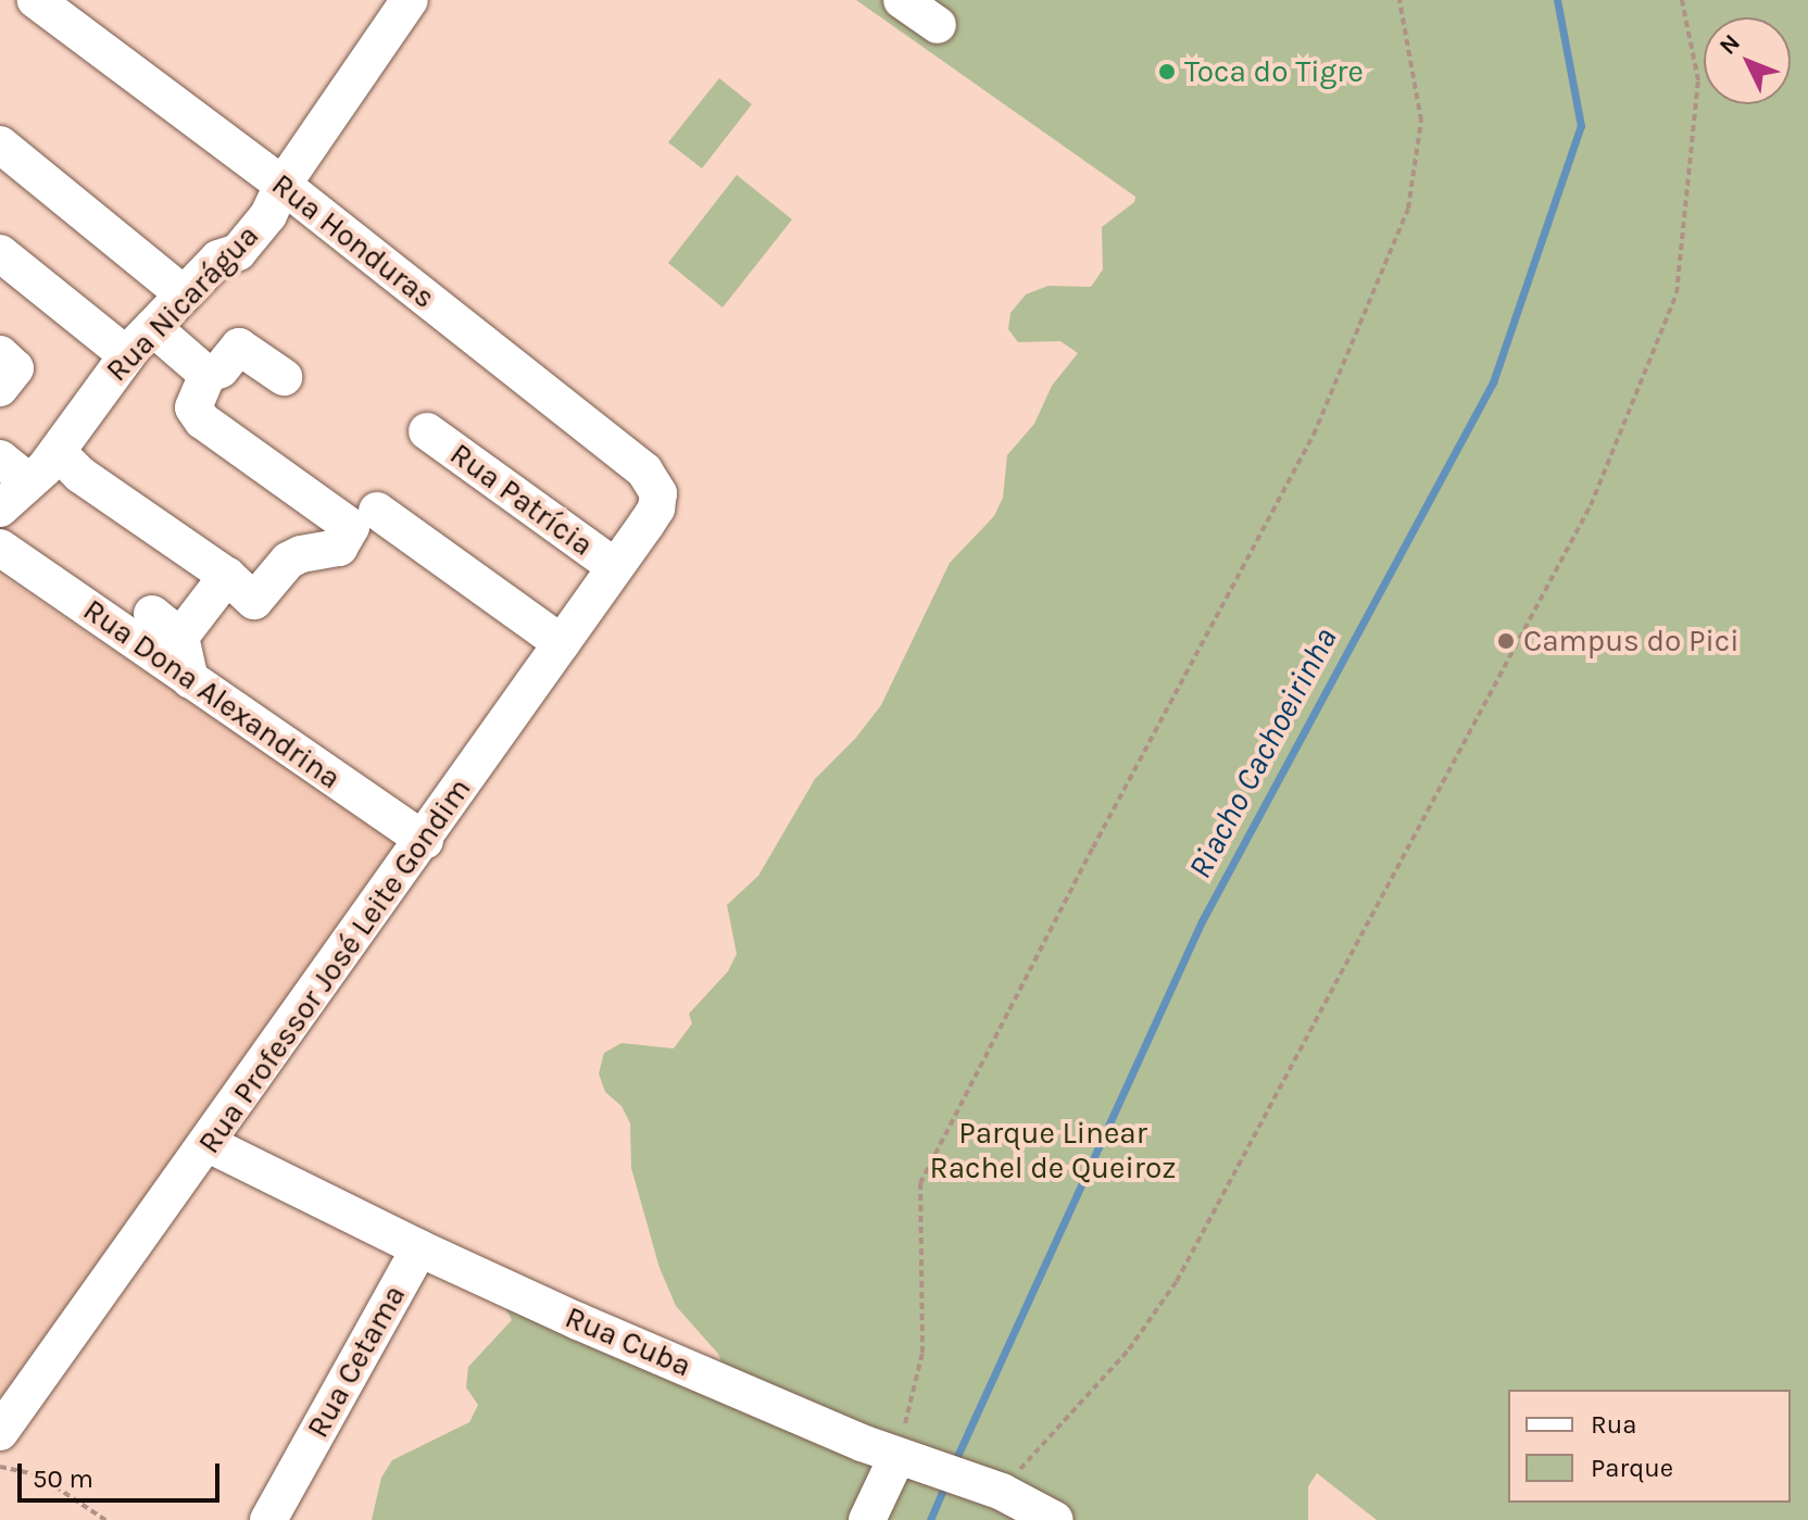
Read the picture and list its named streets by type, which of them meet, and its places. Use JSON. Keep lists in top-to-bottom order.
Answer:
{
  "streets": {
    "street": [
      "Rua Honduras",
      "Rua Nicarágua",
      "Rua Patrícia",
      "Rua Dona Alexandrina",
      "Rua Professor José Leite Gondim",
      "Rua Cuba",
      "Rua Cetama"
    ]
  },
  "crossings": [
    ["Rua Honduras", "Rua Nicarágua"],
    ["Rua Honduras", "Rua Professor José Leite Gondim"],
    ["Rua Patrícia", "Rua Professor José Leite Gondim"],
    ["Rua Dona Alexandrina", "Rua Professor José Leite Gondim"],
    ["Rua Professor José Leite Gondim", "Rua Cuba"],
    ["Rua Cuba", "Rua Cetama"]
  ],
  "water": ["Riacho Cachoeirinha"],
  "parks": ["Parque Linear Rachel de Queiroz"],
  "places": ["Toca do Tigre", "Campus do Pici"],
  "legend": ["Rua", "Parque"],
  "scale_bar": "50 m",
  "north": "top left"
}
